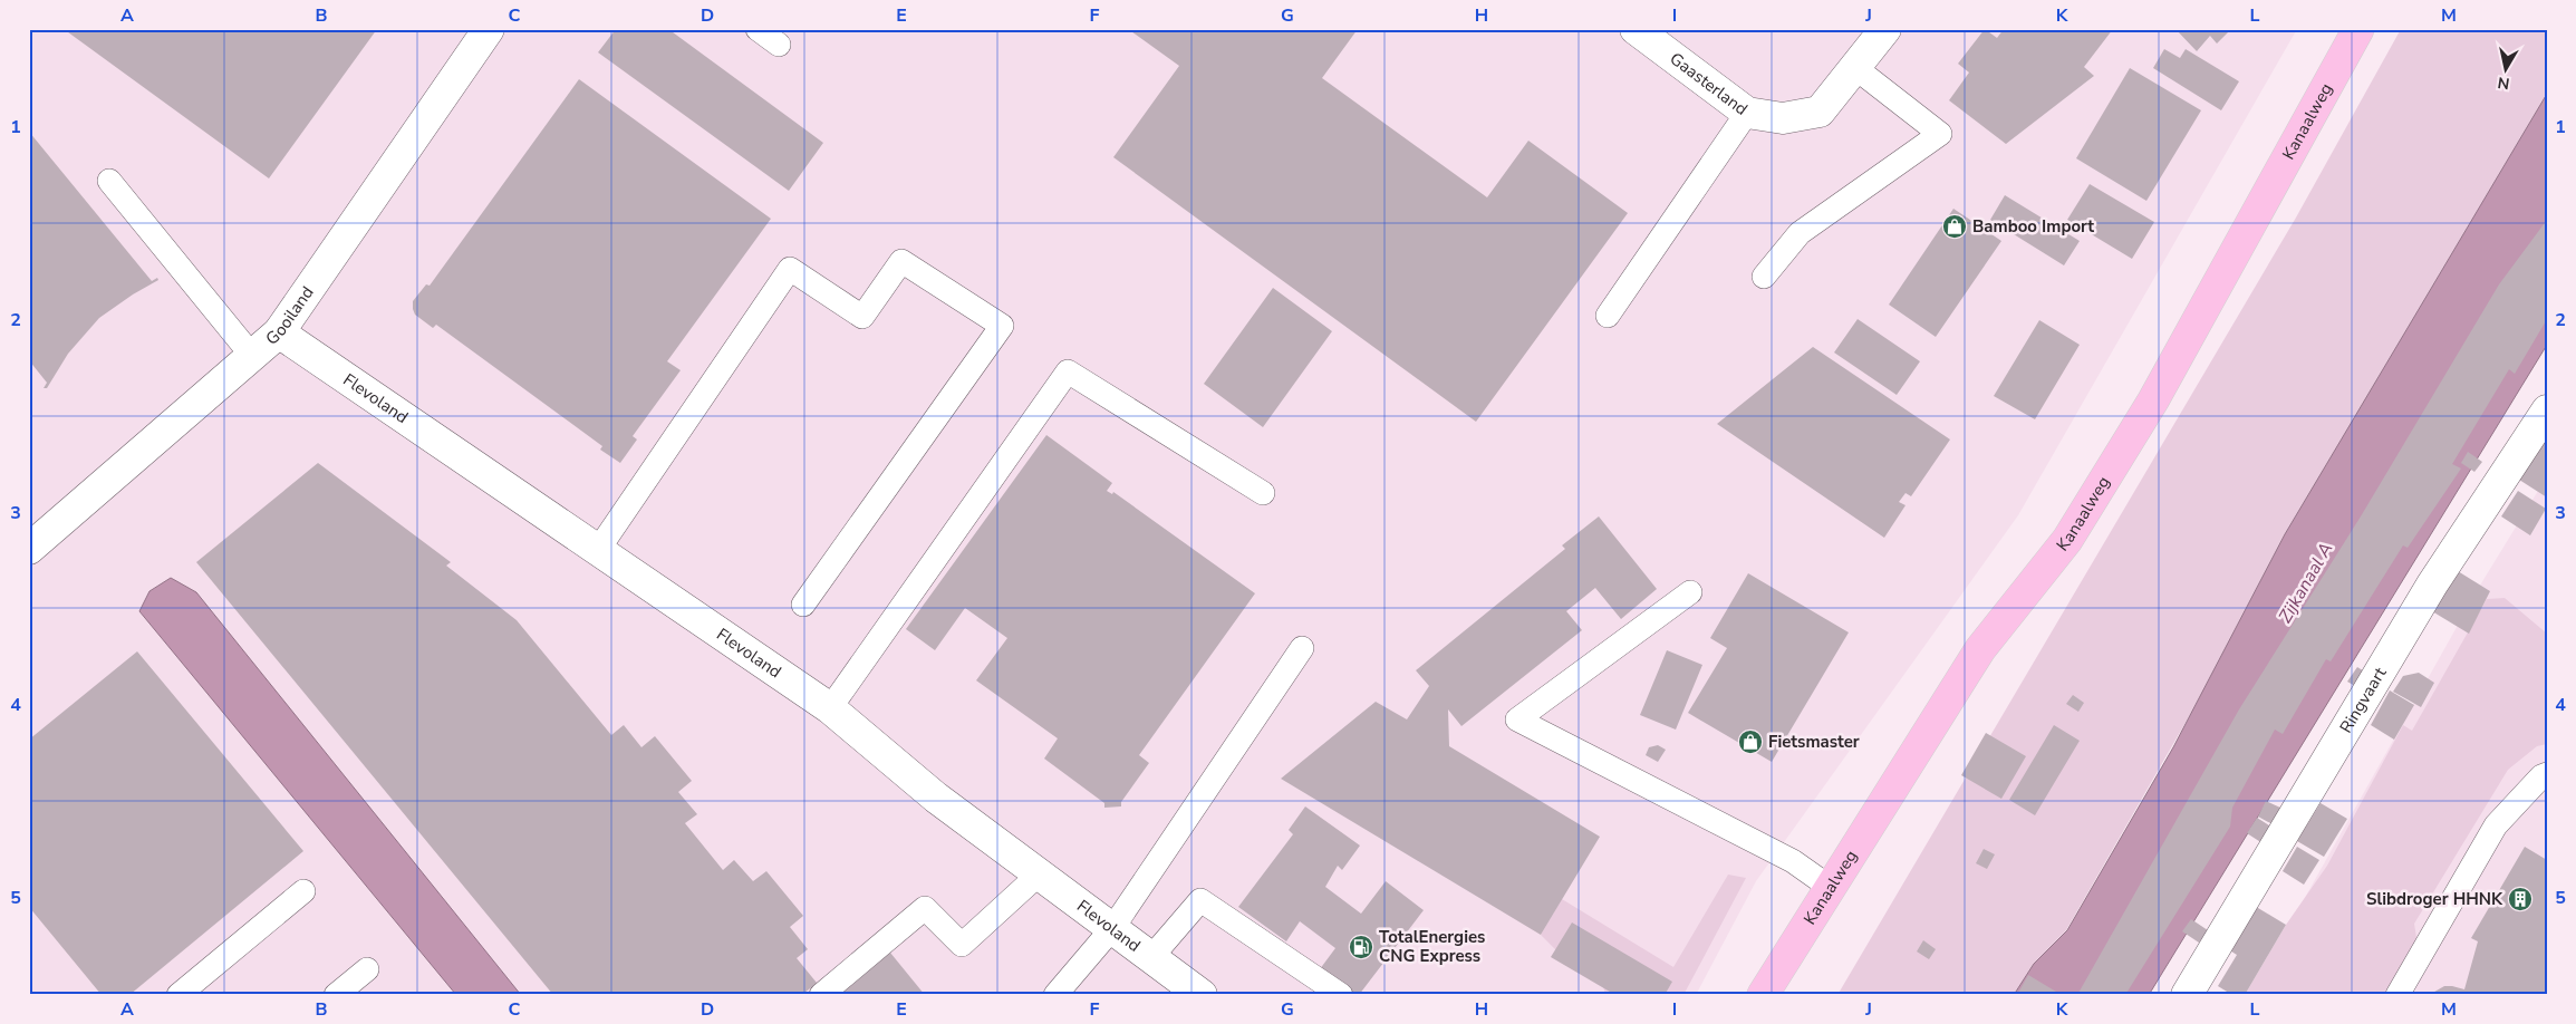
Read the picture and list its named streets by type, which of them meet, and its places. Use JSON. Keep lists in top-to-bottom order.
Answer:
{
  "streets": {
    "main road": ["Kanaalweg"],
    "street": [
      "Gaasterland",
      "Gooiland",
      "Flevoland",
      "Ringvaart"
    ]
  },
  "crossings": [
    ["Gooiland", "Flevoland"]
  ],
  "water": ["Zijkanaal A"],
  "places": {
    "shop": ["Bamboo Import", "Fietsmaster"],
    "building": ["Slibdroger HHNK"],
    "fuel station": ["TotalEnergies CNG Express"]
  },
  "north": "bottom",
  "grid": {
    "columns": [
      "A",
      "B",
      "C",
      "D",
      "E",
      "F",
      "G",
      "H",
      "I",
      "J",
      "K",
      "L",
      "M"
    ],
    "rows": [
      "1",
      "2",
      "3",
      "4",
      "5"
    ]
  }
}
